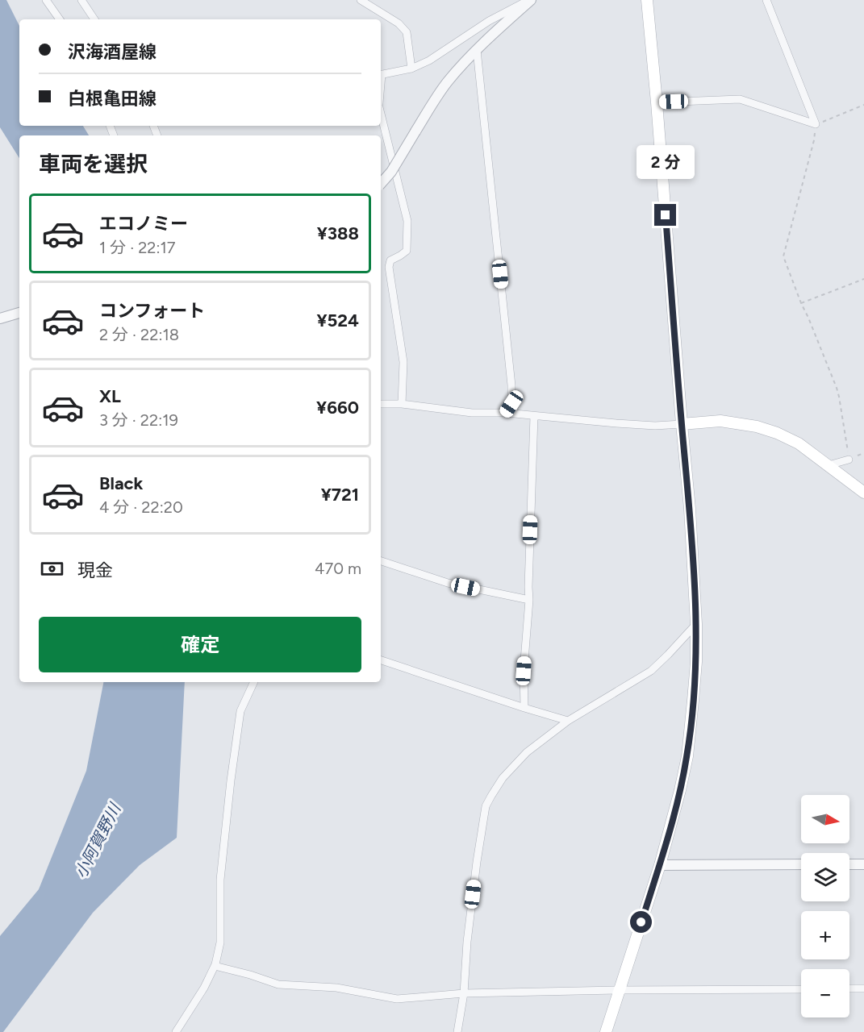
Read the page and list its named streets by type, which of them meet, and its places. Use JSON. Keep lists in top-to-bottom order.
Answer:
{
  "water": ["小阿賀野川"],
  "north": "right",
  "page": {
    "banner": ["沢海酒屋線", "白根亀田線"],
    "heading": "車両を選択",
    "bubble": "2 分",
    "list": [
      {
        "name": "エコノミー",
        "note": "1 分 · 22:17",
        "value": "¥388"
      },
      {
        "name": "コンフォート",
        "note": "2 分 · 22:18",
        "value": "¥524"
      },
      {
        "name": "XL",
        "note": "3 分 · 22:19",
        "value": "¥660"
      },
      {
        "name": "Black",
        "note": "4 分 · 22:20",
        "value": "¥721"
      }
    ],
    "pay": ["現金", "470 m"],
    "buttons": "確定",
    "map_buttons": ["+", "−"]
  }
}
